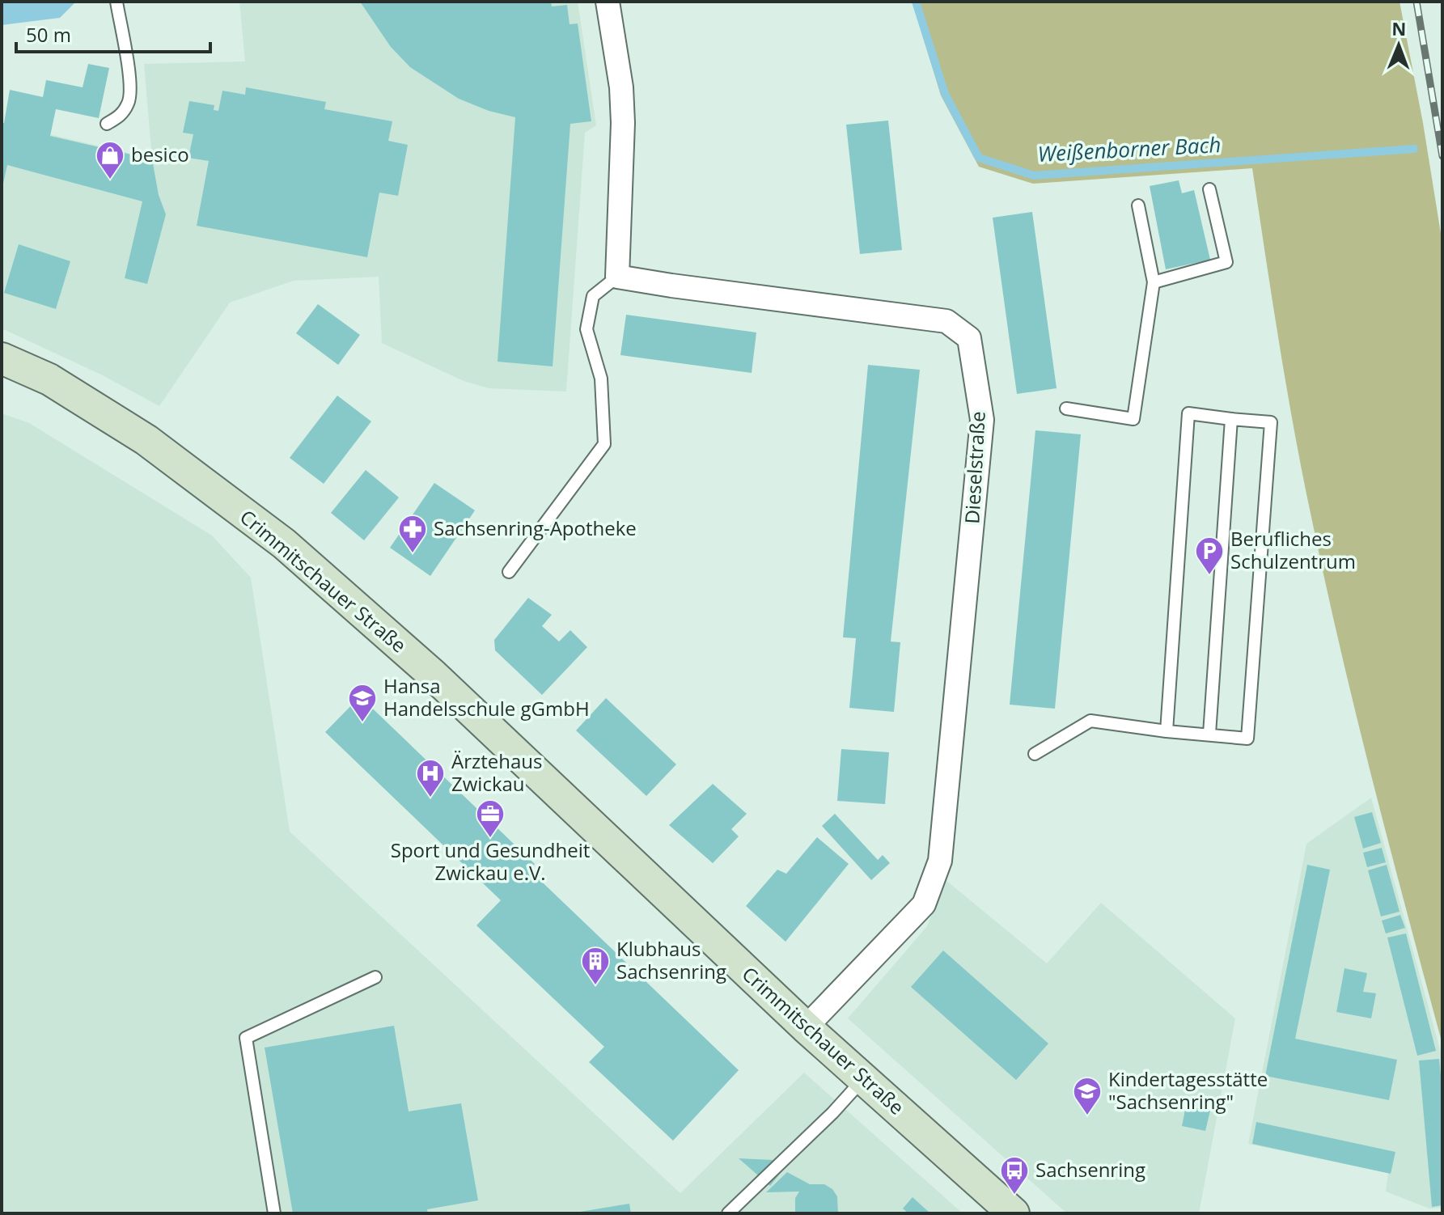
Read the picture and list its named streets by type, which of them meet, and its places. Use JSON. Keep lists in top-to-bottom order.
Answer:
{
  "streets": {
    "main road": ["Crimmitschauer Straße"],
    "street": ["Dieselstraße"]
  },
  "crossings": [
    ["Dieselstraße", "Crimmitschauer Straße"]
  ],
  "water": ["Weißenborner Bach"],
  "places": {
    "shop": ["besico"],
    "pharmacy": ["Sachsenring-Apotheke"],
    "parking": ["Berufliches Schulzentrum"],
    "school or university": ["Hansa Handelsschule gGmbH", "Kindertagesstätte \"Sachsenring\""],
    "hospital": ["Ärztehaus Zwickau"],
    "office": ["Sport und Gesundheit Zwickau e.V."],
    "building": ["Klubhaus Sachsenring"],
    "bus stop": ["Sachsenring"]
  },
  "scale_bar": "50 m",
  "north": "top"
}
